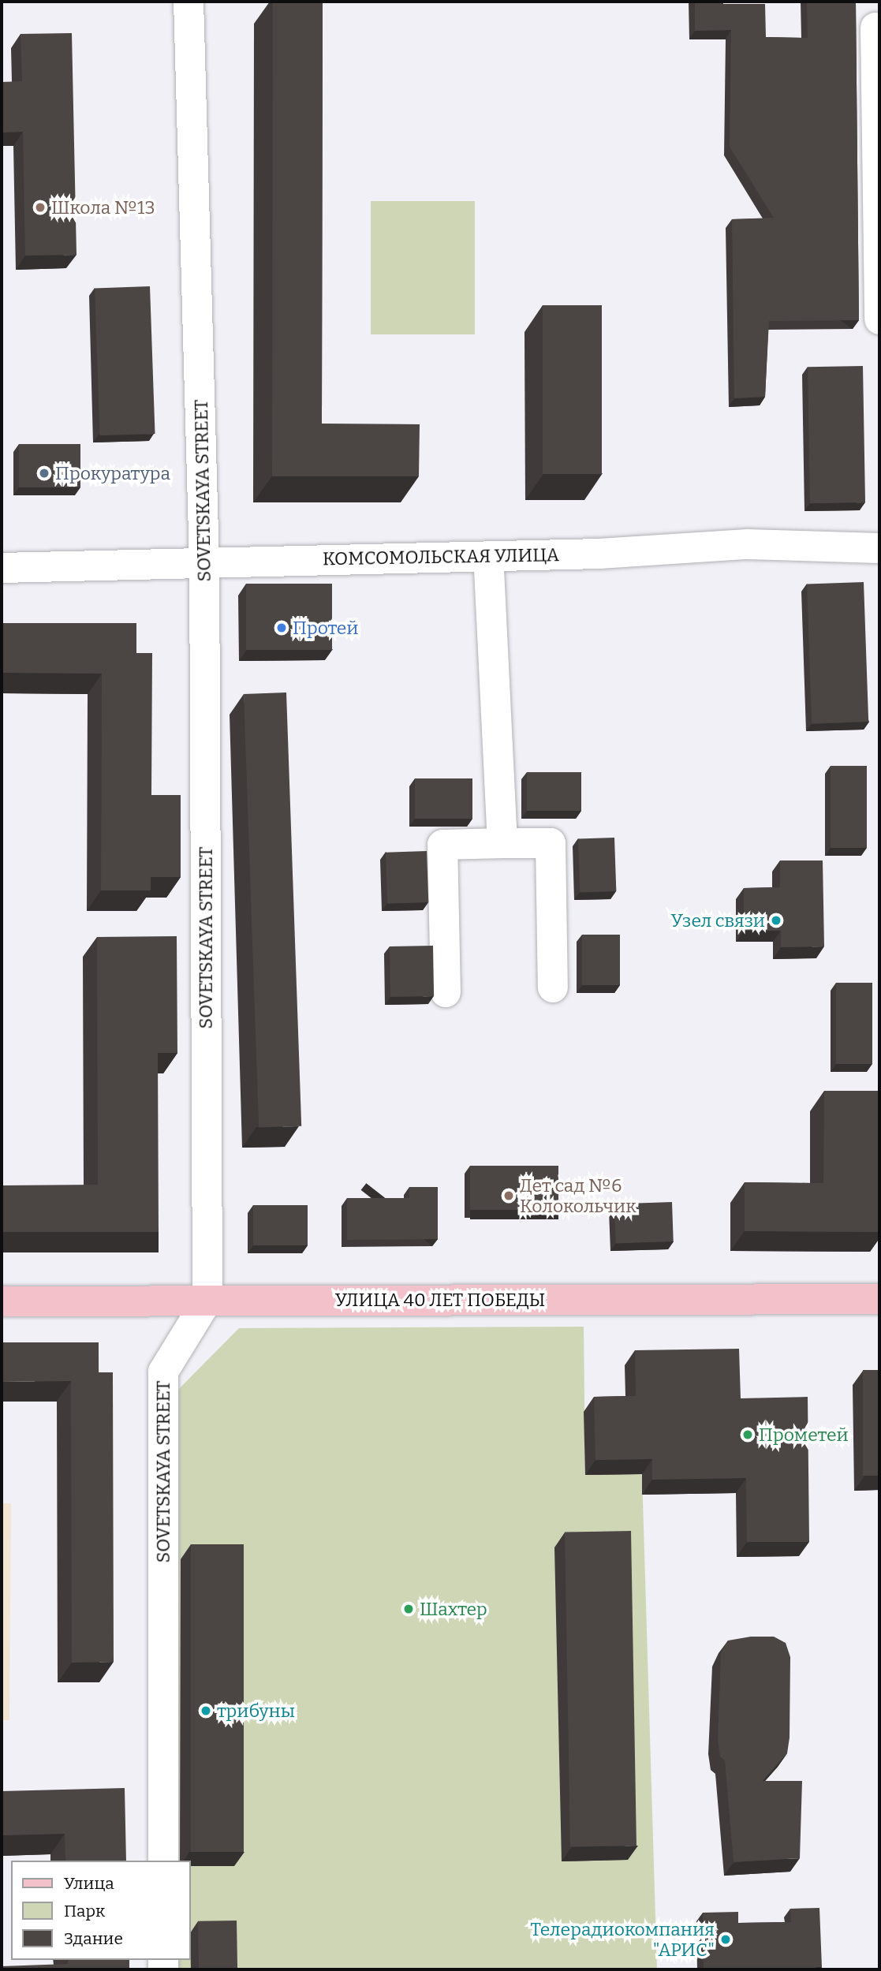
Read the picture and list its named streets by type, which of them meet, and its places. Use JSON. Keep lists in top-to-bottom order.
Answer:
{
  "streets": {
    "main road": ["УЛИЦА 40 ЛЕТ ПОБЕДЫ"],
    "street": ["SOVETSKAYA STREET", "КОМСОМОЛЬСКАЯ УЛИЦА"]
  },
  "crossings": [
    ["SOVETSKAYA STREET", "КОМСОМОЛЬСКАЯ УЛИЦА"],
    ["SOVETSKAYA STREET", "УЛИЦА 40 ЛЕТ ПОБЕДЫ"]
  ],
  "places": [
    "Школа №13",
    "Прокуратура",
    "Протей",
    "Узел связи",
    "Дет сад №6 Колокольчик",
    "Прометей",
    "Шахтер",
    "трибуны",
    "Телерадиокомпания \"АРИС\""
  ],
  "legend": ["Улица", "Парк", "Здание"]
}
